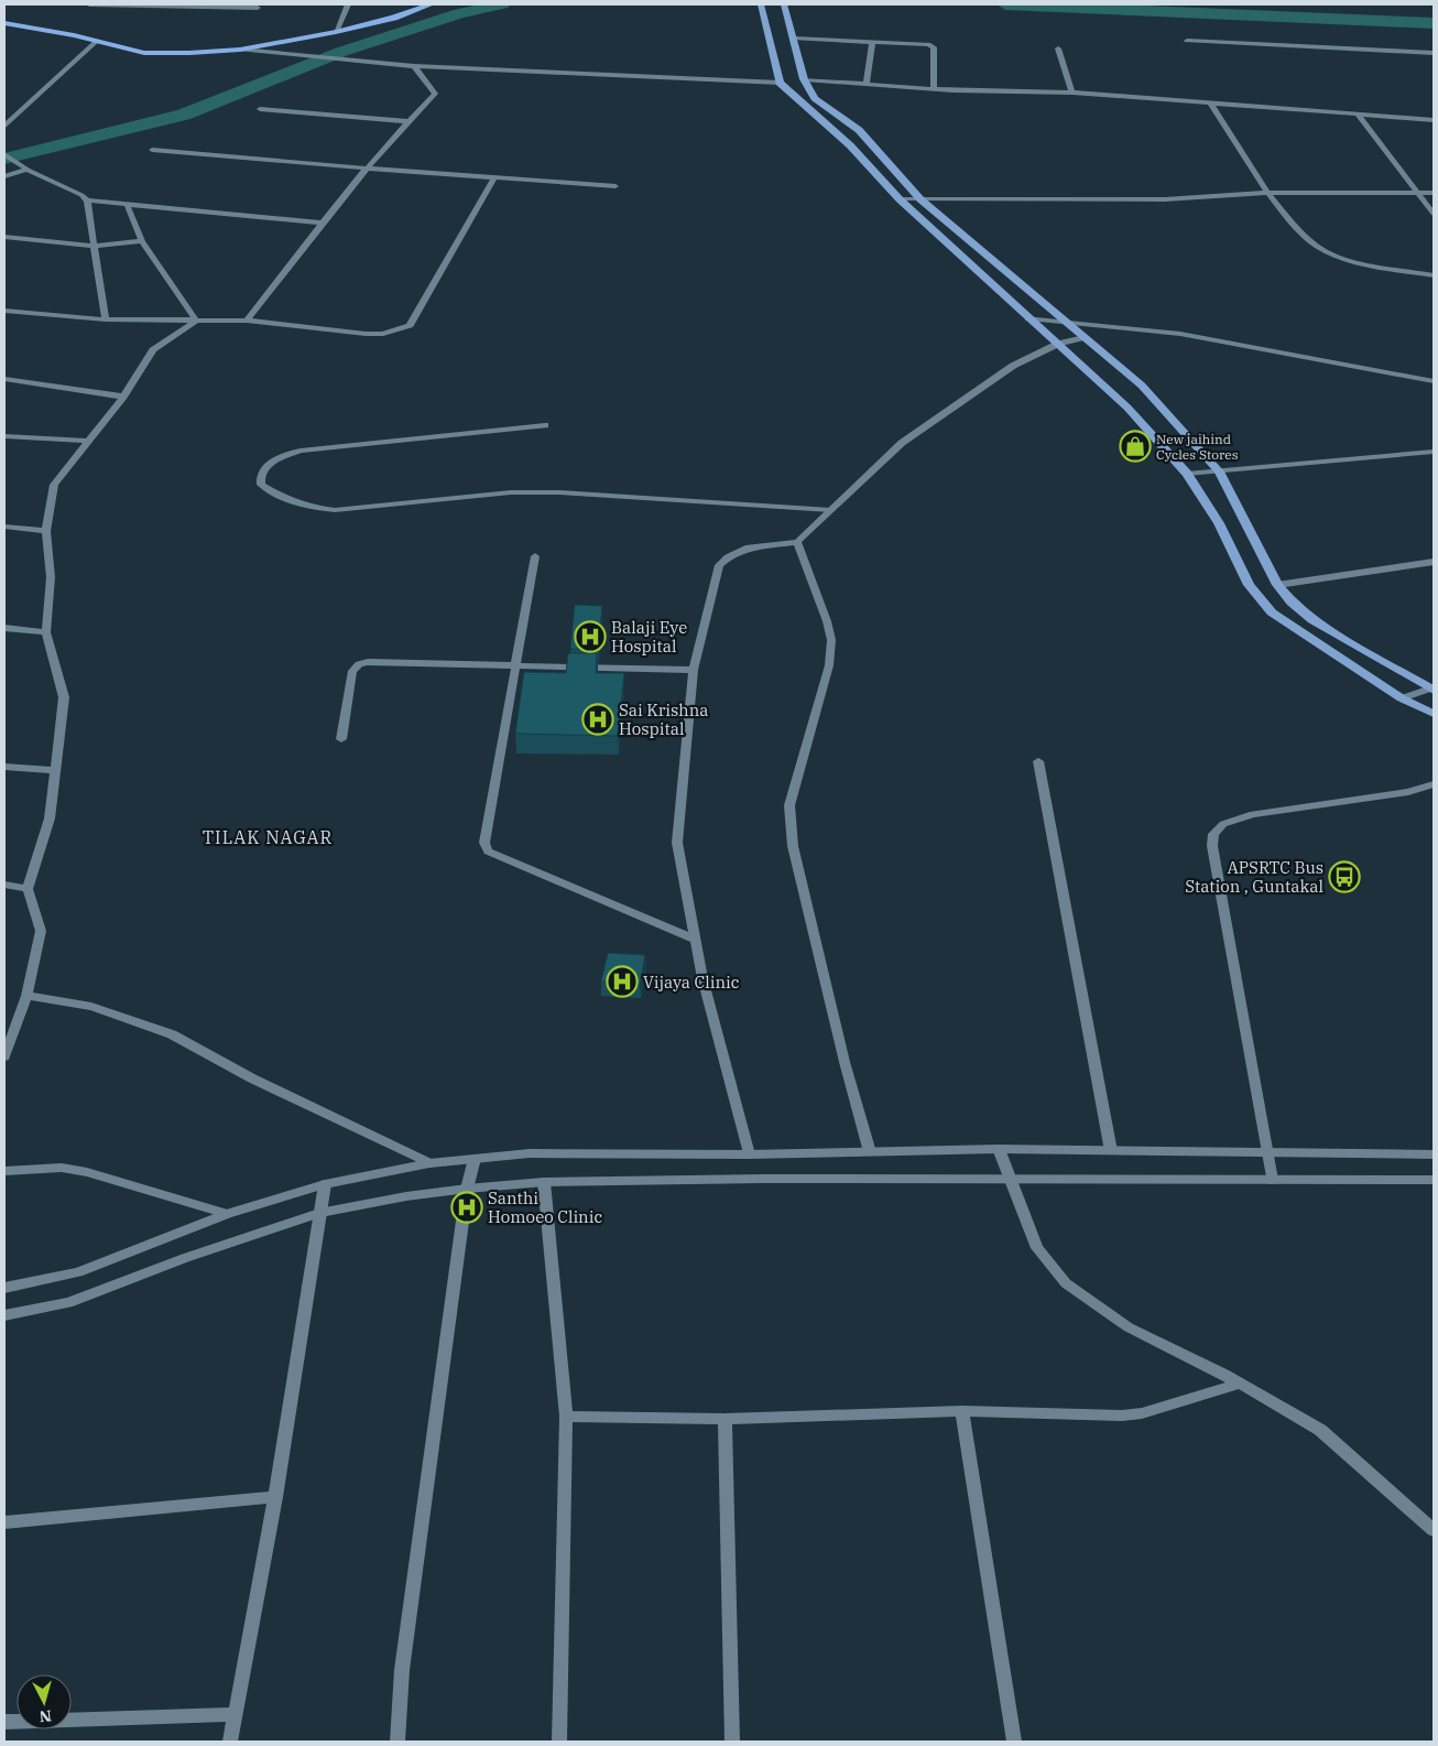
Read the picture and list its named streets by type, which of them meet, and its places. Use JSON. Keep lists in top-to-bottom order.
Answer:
{
  "districts": ["TILAK NAGAR"],
  "places": {
    "shop": ["New jaihind Cycles Stores"],
    "hospital": [
      "Balaji Eye Hospital",
      "Sai Krishna Hospital",
      "Vijaya Clinic",
      "Santhi Homoeo Clinic"
    ],
    "bus stop": ["APSRTC Bus Station , Guntakal"]
  },
  "north": "bottom"
}
